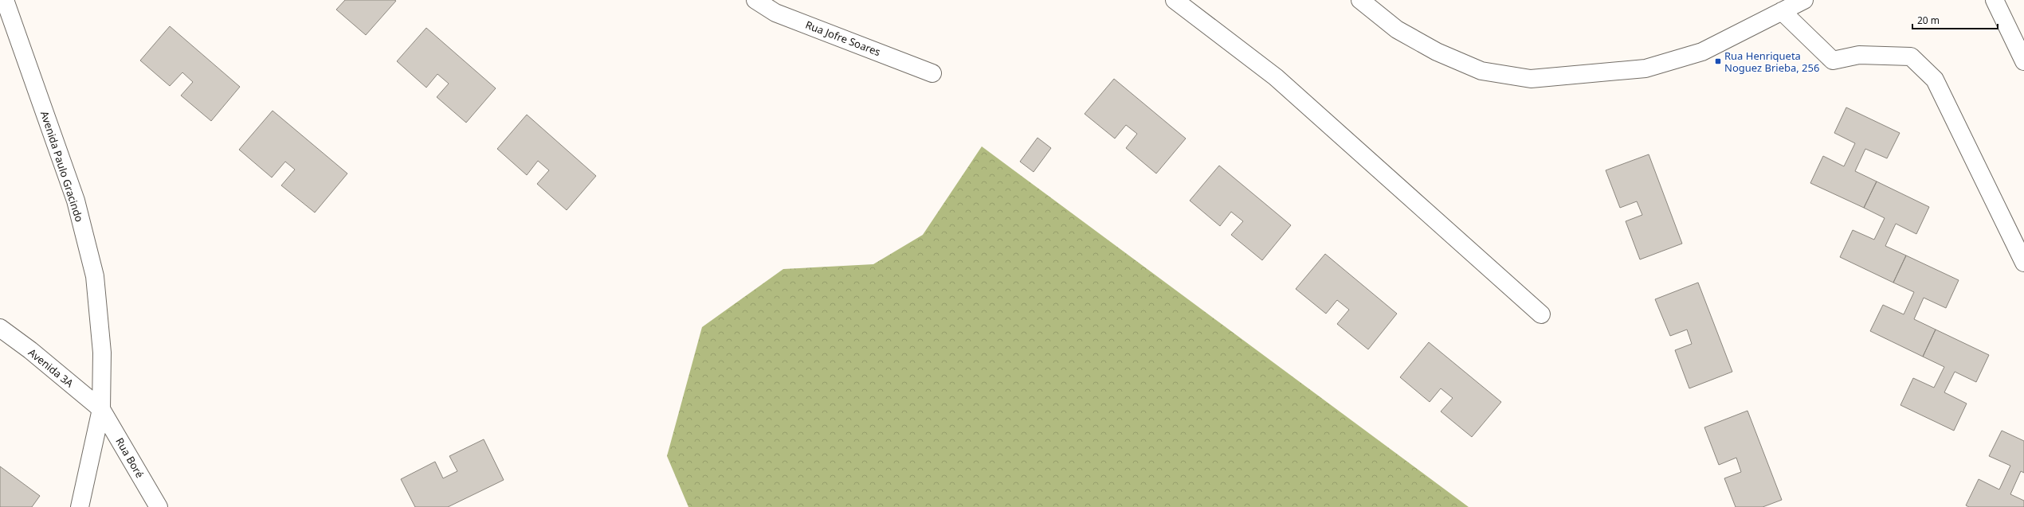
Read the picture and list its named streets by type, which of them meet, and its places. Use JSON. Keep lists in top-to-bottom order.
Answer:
{
  "streets": {
    "street": [
      "Rua Jofre Soares",
      "Avenida Paulo Gracindo",
      "Avenida 3A",
      "Rua Boré"
    ]
  },
  "crossings": [
    ["Avenida Paulo Gracindo", "Avenida 3A"],
    ["Avenida Paulo Gracindo", "Rua Boré"],
    ["Avenida 3A", "Rua Boré"]
  ],
  "places": {
    "transit": ["Rua Henriqueta Noguez Brieba, 256"]
  },
  "scale_bar": "20 m"
}
